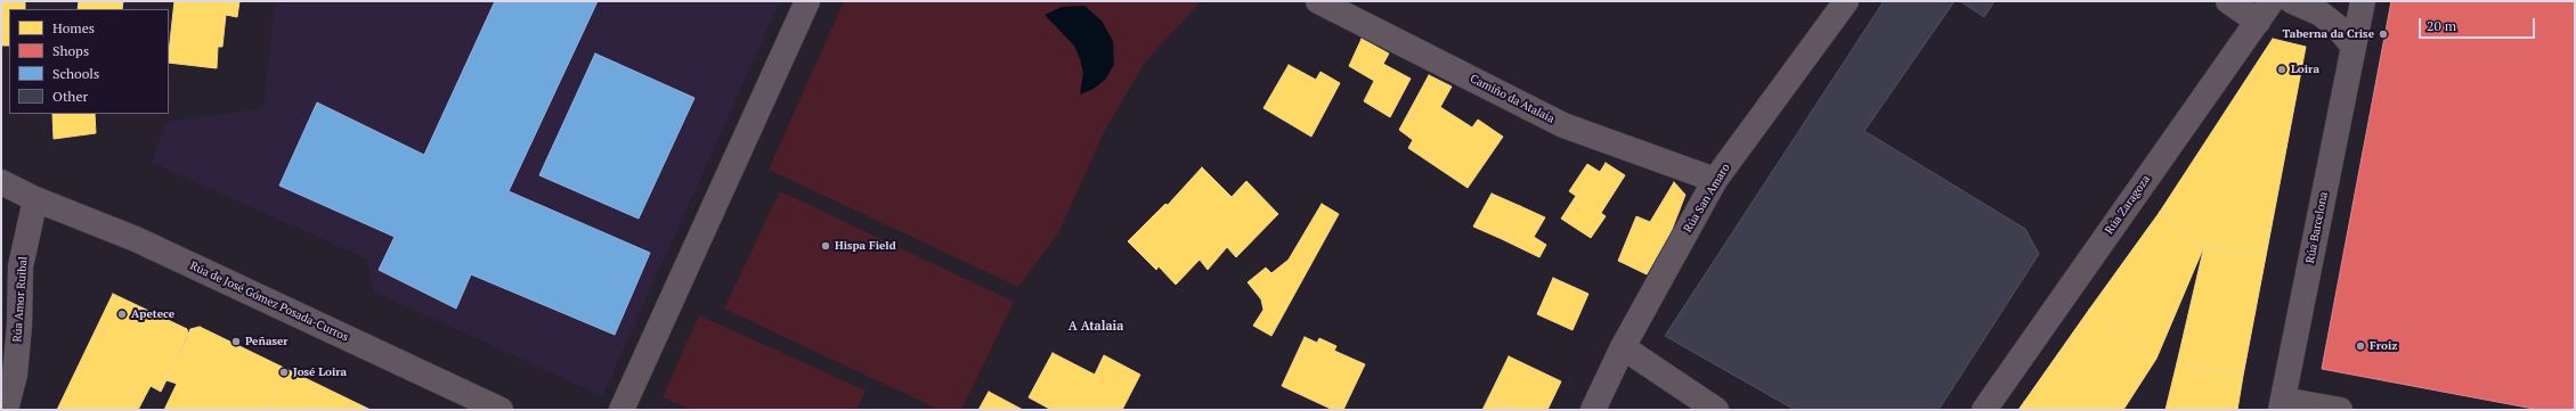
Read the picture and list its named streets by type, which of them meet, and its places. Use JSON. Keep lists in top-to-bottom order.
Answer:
{
  "streets": {
    "street": [
      "Camiño da Atalaia",
      "Rúa San Amaro",
      "Rúa Zaragoza",
      "Rúa Barcelona",
      "Rúa Amor Ruibal",
      "Rúa de José Gómez Posada-Curros"
    ]
  },
  "crossings": [
    ["Camiño da Atalaia", "Rúa San Amaro"],
    ["Rúa Amor Ruibal", "Rúa de José Gómez Posada-Curros"]
  ],
  "districts": ["A Atalaia"],
  "places": [
    "Taberna da Crise",
    "Loira",
    "Hispa Field",
    "Apetece",
    "Peñaser",
    "Froiz",
    "José Loira"
  ],
  "legend": [
    "Homes",
    "Shops",
    "Schools",
    "Other"
  ],
  "scale_bar": "20 m"
}
